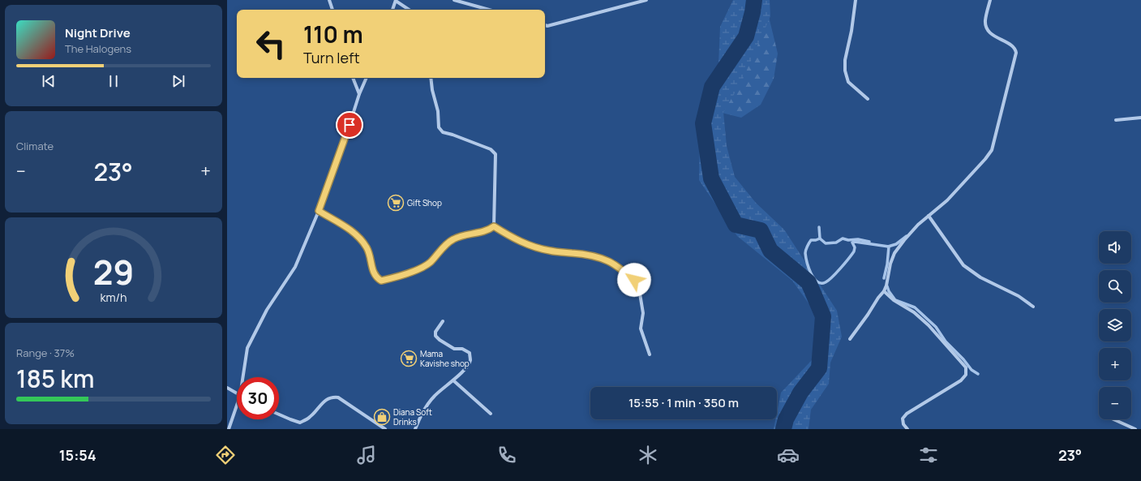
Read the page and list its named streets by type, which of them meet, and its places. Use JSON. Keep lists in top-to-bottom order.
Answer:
{
  "places": {
    "supermarket": ["Gift Shop", "Mama Kavishe shop"],
    "shop": ["Diana Soft Drinks"]
  },
  "page": {
    "turn": ["110 m", "Turn left"],
    "song": ["Night Drive", "The Halogens"],
    "tile": [
      "Climate",
      ["Range · 37%", "185 km"]
    ],
    "heat": ["−", "23°", "+"],
    "map_buttons": ["+", "−"],
    "limit": "30",
    "trip": "15:55 · 1 min · 350 m",
    "tabs": ["15:54", "23°"],
    "gauge": ["29", "km/h"]
  }
}
